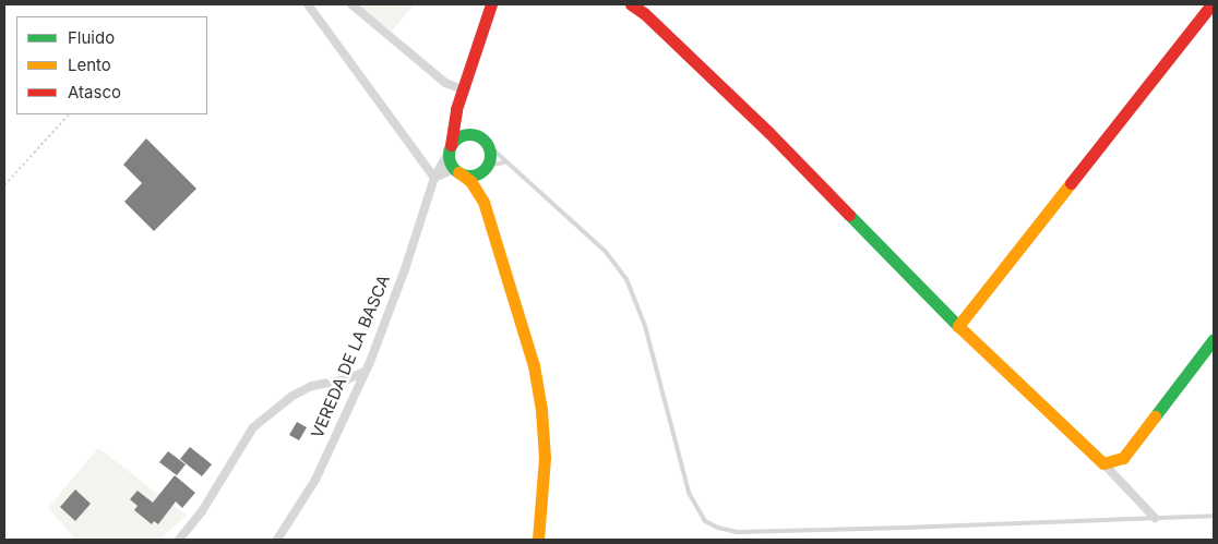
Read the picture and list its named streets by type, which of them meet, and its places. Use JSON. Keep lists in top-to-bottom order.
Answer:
{
  "streets": {
    "street": ["VEREDA DE LA BASCA"]
  },
  "legend": ["Fluido", "Lento", "Atasco"]
}
